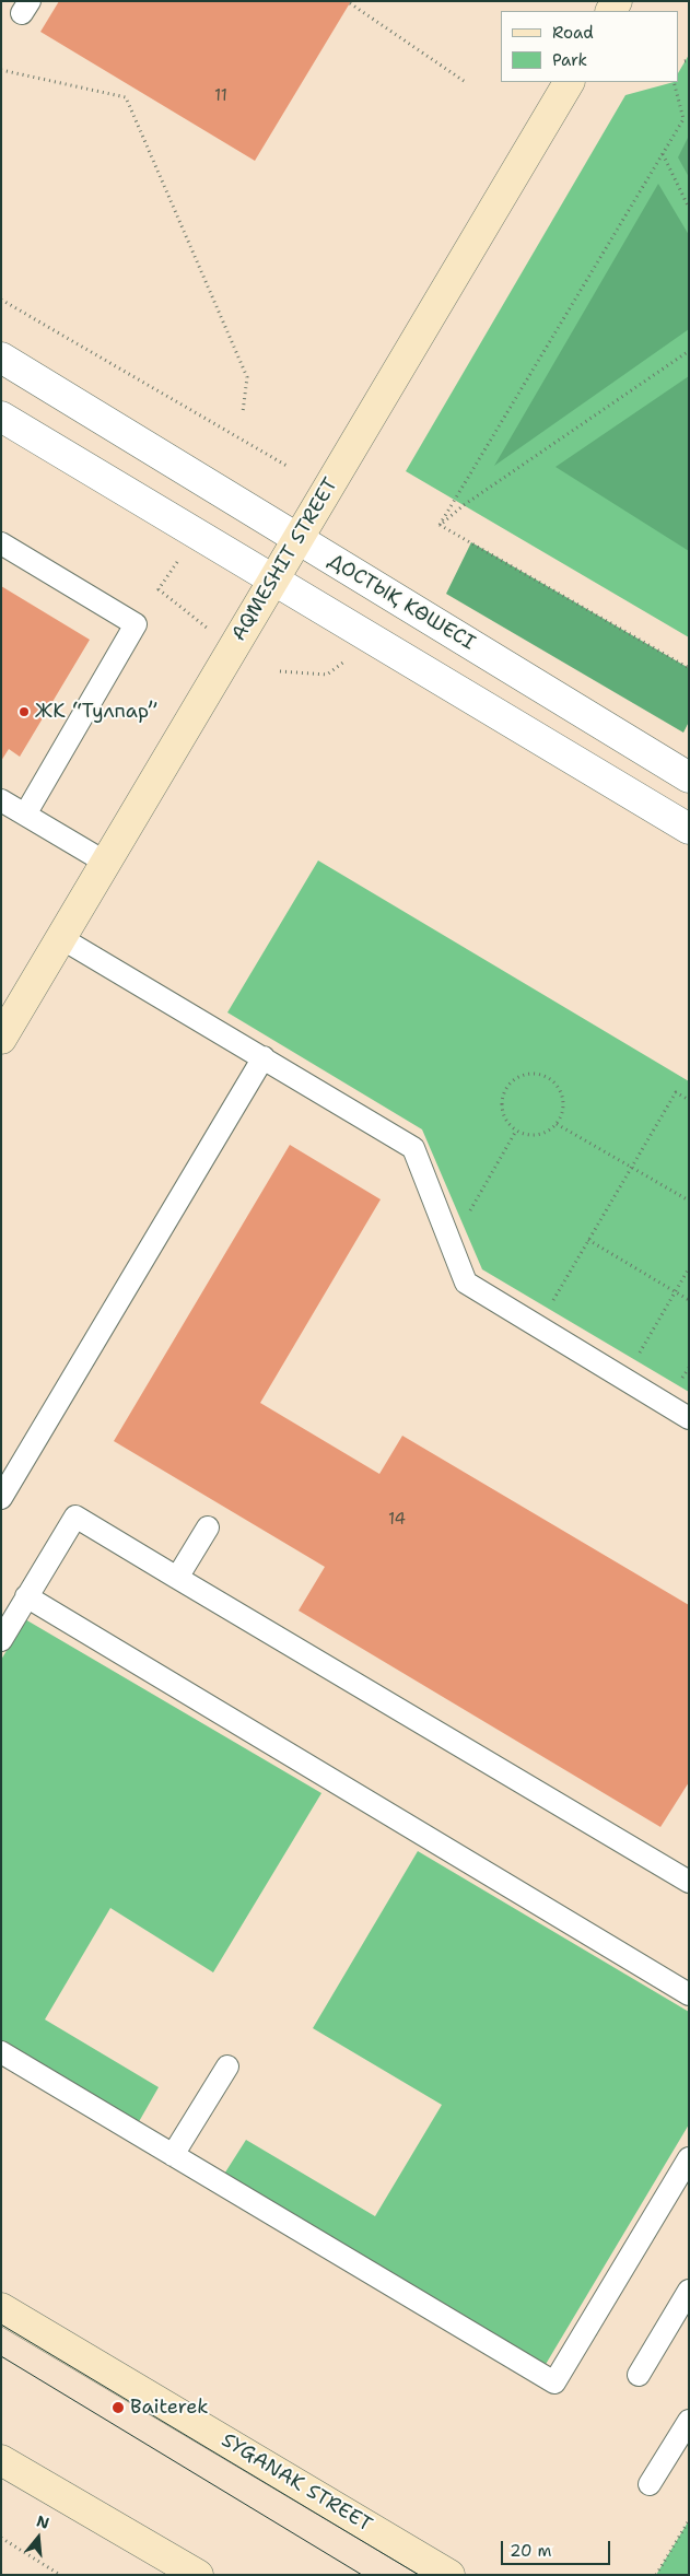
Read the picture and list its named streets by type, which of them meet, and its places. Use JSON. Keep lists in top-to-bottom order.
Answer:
{
  "streets": {
    "main road": ["AQMESHIT STREET", "SYGANAK STREET"],
    "street": ["ДОСТЫҚ КӨШЕСІ"]
  },
  "crossings": [
    ["AQMESHIT STREET", "ДОСТЫҚ КӨШЕСІ"]
  ],
  "places": ["ЖК “Тулпар”", "Baiterek"],
  "house_numbers": ["11", "14"],
  "legend": ["Road", "Park"],
  "scale_bar": "20 m",
  "north": "top"
}
